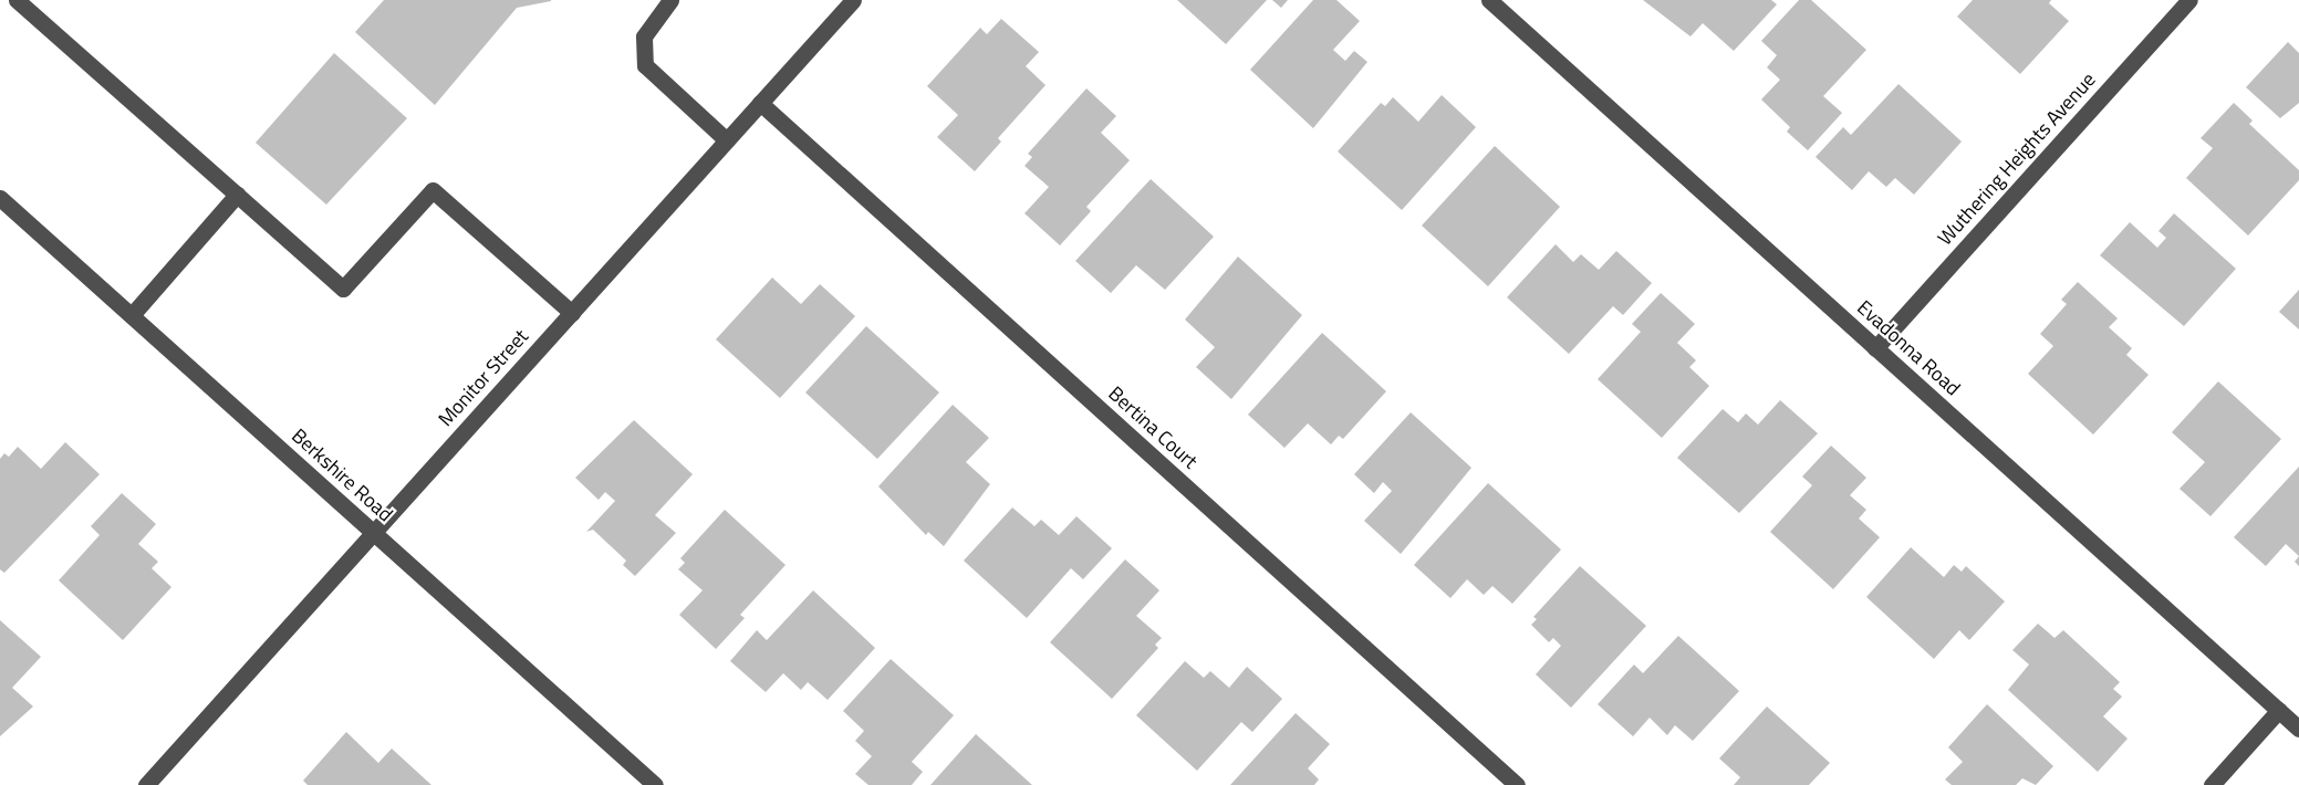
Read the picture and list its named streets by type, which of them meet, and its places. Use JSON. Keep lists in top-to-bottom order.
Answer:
{
  "streets": {
    "street": [
      "Wuthering Heights Avenue",
      "Evadonna Road",
      "Monitor Street",
      "Bertina Court",
      "Berkshire Road"
    ]
  },
  "crossings": [
    ["Wuthering Heights Avenue", "Evadonna Road"],
    ["Monitor Street", "Bertina Court"],
    ["Monitor Street", "Berkshire Road"]
  ]
}
